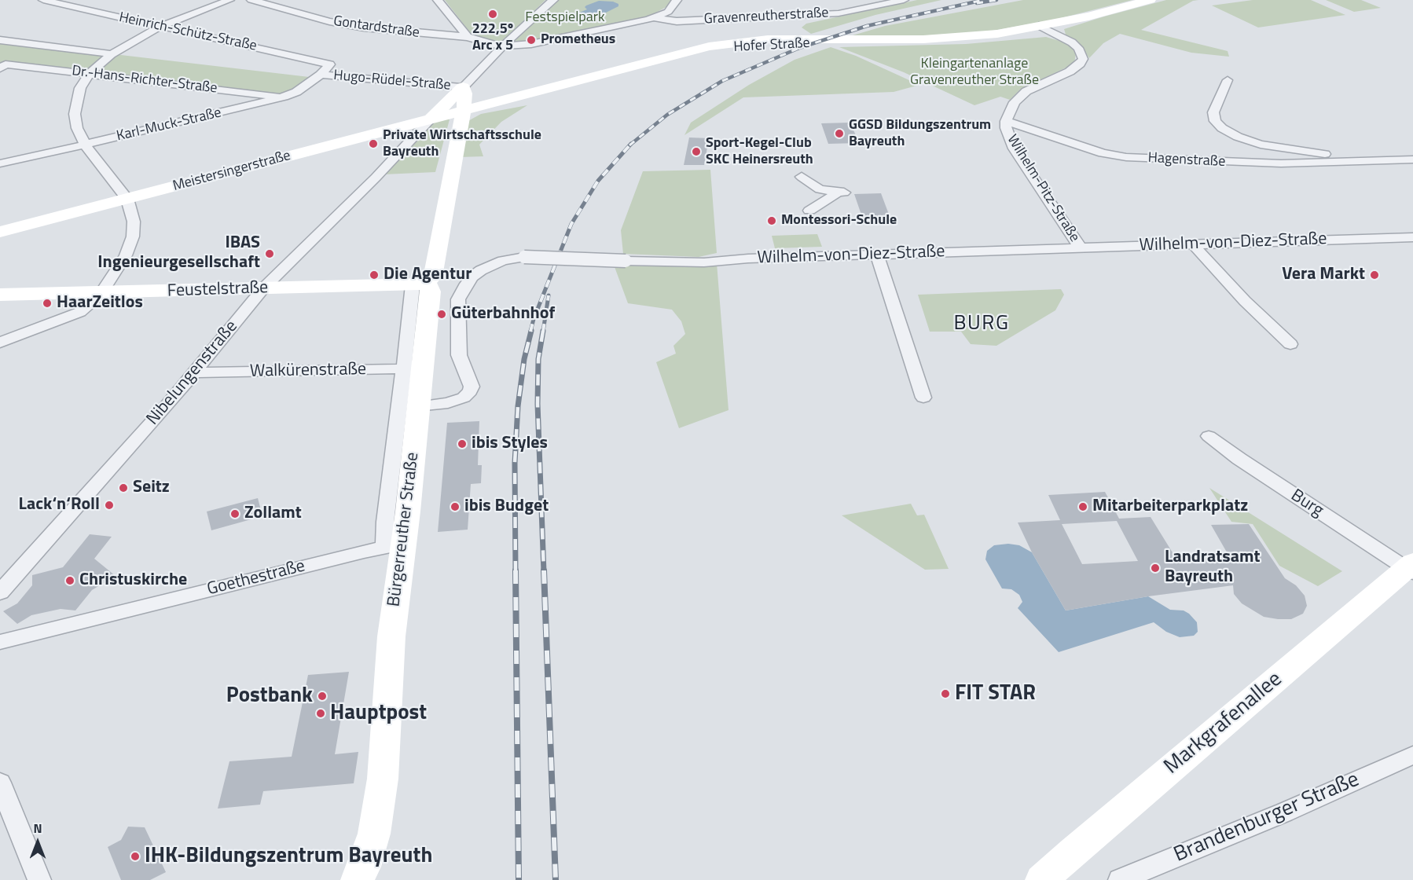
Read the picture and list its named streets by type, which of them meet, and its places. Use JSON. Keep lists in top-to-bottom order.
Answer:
{
  "streets": {
    "main road": [
      "Hofer Straße",
      "Meistersingerstraße",
      "Feustelstraße",
      "Bürgerreuther Straße",
      "Markgrafenallee"
    ],
    "street": [
      "Gravenreutherstraße",
      "Gontardstraße",
      "Heinrich-Schütz-Straße",
      "Dr.-Hans-Richter-Straße",
      "Hugo-Rüdel-Straße",
      "Karl-Muck-Straße",
      "Hagenstraße",
      "Wilhelm-Pitz-Straße",
      "Wilhelm-von-Diez-Straße",
      "Walkürenstraße",
      "Nibelungenstraße",
      "Burg",
      "Goethestraße",
      "Brandenburger Straße"
    ]
  },
  "crossings": [
    ["Heinrich-Schütz-Straße", "Karl-Muck-Straße"],
    ["Hofer Straße", "Hugo-Rüdel-Straße"],
    ["Hofer Straße", "Meistersingerstraße"],
    ["Hofer Straße", "Wilhelm-Pitz-Straße"],
    ["Hofer Straße", "Bürgerreuther Straße"],
    ["Dr.-Hans-Richter-Straße", "Karl-Muck-Straße"],
    ["Hugo-Rüdel-Straße", "Karl-Muck-Straße"],
    ["Hugo-Rüdel-Straße", "Meistersingerstraße"],
    ["Hugo-Rüdel-Straße", "Bürgerreuther Straße"],
    ["Hagenstraße", "Wilhelm-Pitz-Straße"],
    ["Meistersingerstraße", "Nibelungenstraße"],
    ["Meistersingerstraße", "Bürgerreuther Straße"],
    ["Wilhelm-Pitz-Straße", "Wilhelm-von-Diez-Straße"],
    ["Wilhelm-von-Diez-Straße", "Bürgerreuther Straße"],
    ["Feustelstraße", "Nibelungenstraße"],
    ["Feustelstraße", "Bürgerreuther Straße"],
    ["Walkürenstraße", "Nibelungenstraße"],
    ["Walkürenstraße", "Bürgerreuther Straße"],
    ["Burg", "Markgrafenallee"],
    ["Bürgerreuther Straße", "Goethestraße"]
  ],
  "districts": ["BURG"],
  "parks": ["Festspielpark", "Kleingartenanlage Gravenreuther Straße"],
  "places": [
    "222,5º Arc x 5",
    "Prometheus",
    "GGSD Bildungszentrum Bayreuth",
    "Private Wirtschaftsschule Bayreuth",
    "Sport-Kegel-Club SKC Heinersreuth",
    "Montessori-Schule",
    "IBAS Ingenieurgesellschaft",
    "Die Agentur",
    "Vera Markt",
    "HaarZeitlos",
    "Güterbahnhof",
    "ibis Styles",
    "Seitz",
    "Lack‘n‘Roll",
    "ibis Budget",
    "Mitarbeiterparkplatz",
    "Zollamt",
    "Landratsamt Bayreuth",
    "Christuskirche",
    "FIT STAR",
    "Postbank",
    "Hauptpost",
    "IHK-Bildungszentrum Bayreuth"
  ],
  "north": "top"
}
